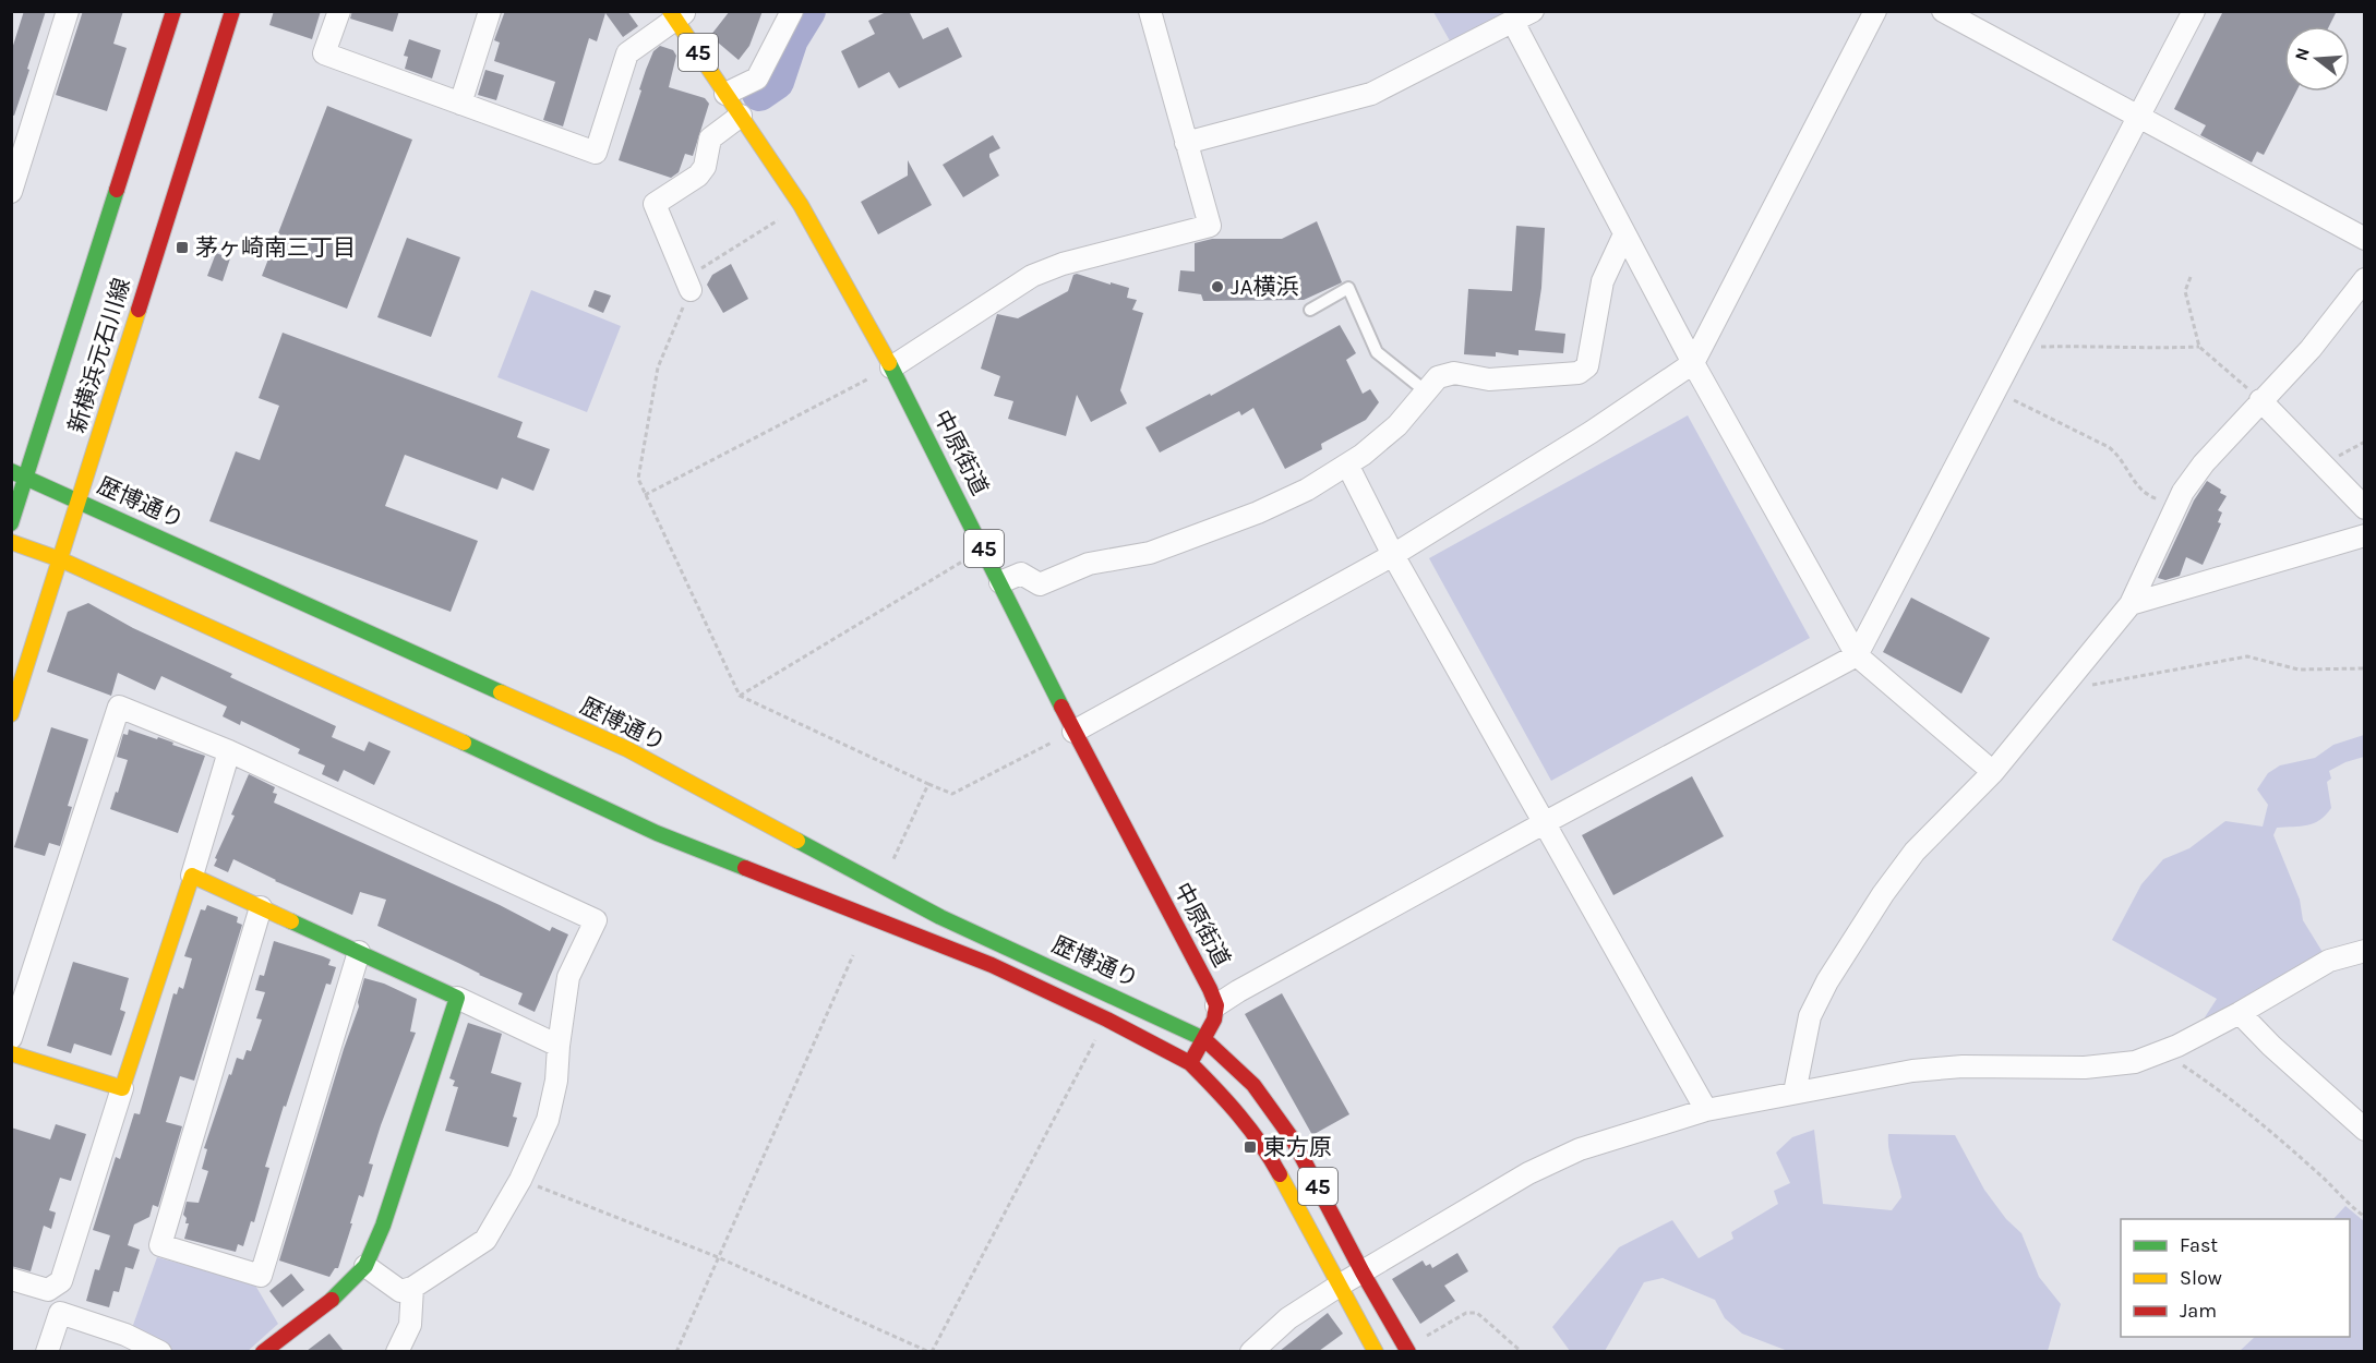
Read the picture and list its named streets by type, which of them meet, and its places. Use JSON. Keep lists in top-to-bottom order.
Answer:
{
  "streets": {
    "street": [
      "45",
      "新横浜元石川線",
      "中原街道",
      "歴博通り"
    ]
  },
  "crossings": [
    ["45", "歴博通り"],
    ["新横浜元石川線", "歴博通り"]
  ],
  "places": {
    "transit": ["茅ヶ崎南三丁目", "東方原"],
    "other": ["JA横浜"]
  },
  "legend": ["Fast", "Slow", "Jam"],
  "north": "left"
}
